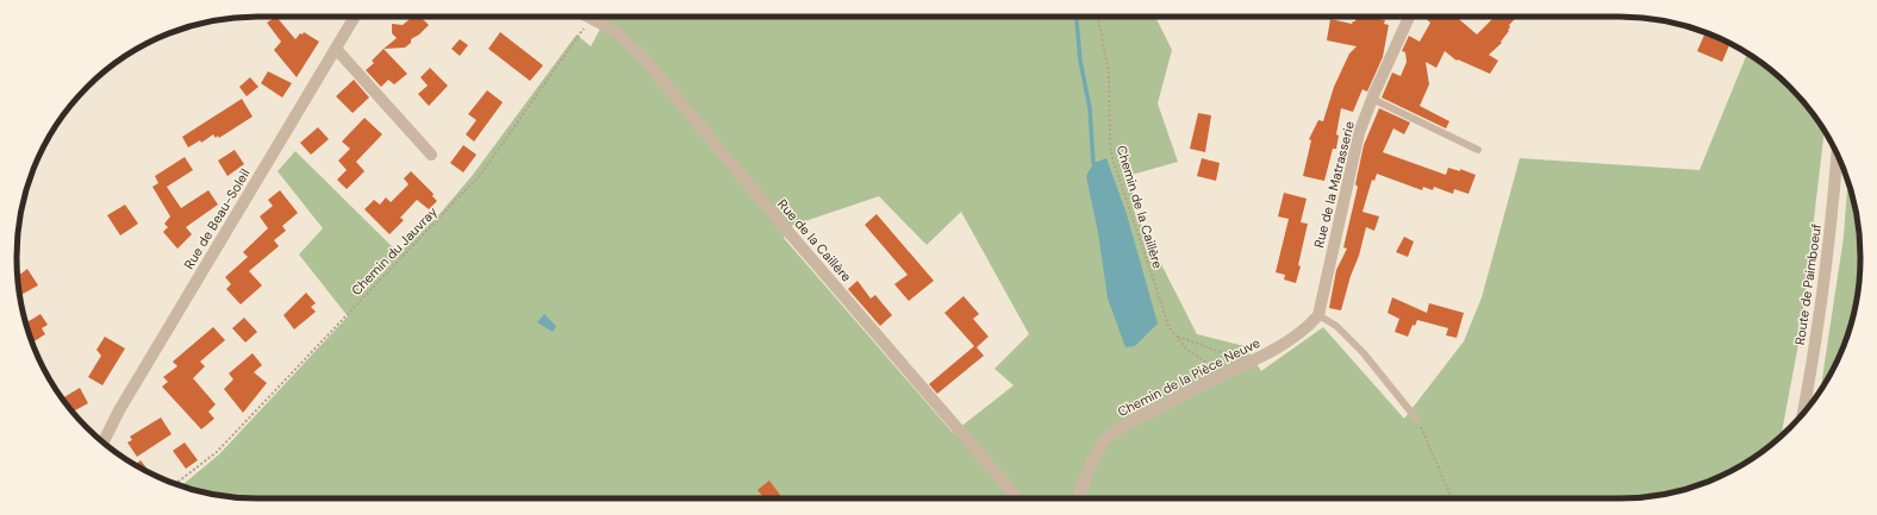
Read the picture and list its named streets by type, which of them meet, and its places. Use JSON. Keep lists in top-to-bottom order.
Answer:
{
  "streets": {
    "street": [
      "Rue de la Matrasserie",
      "Rue de Beau-Soleil",
      "Rue de la Caillère",
      "Route de Paimboeuf",
      "Chemin de la Pièce Neuve"
    ],
    "path": ["Chemin de la Caillère", "Chemin du Jauvray"]
  },
  "crossings": [
    ["Rue de la Matrasserie", "Chemin de la Pièce Neuve"],
    ["Rue de la Caillère", "Chemin du Jauvray"]
  ]
}
